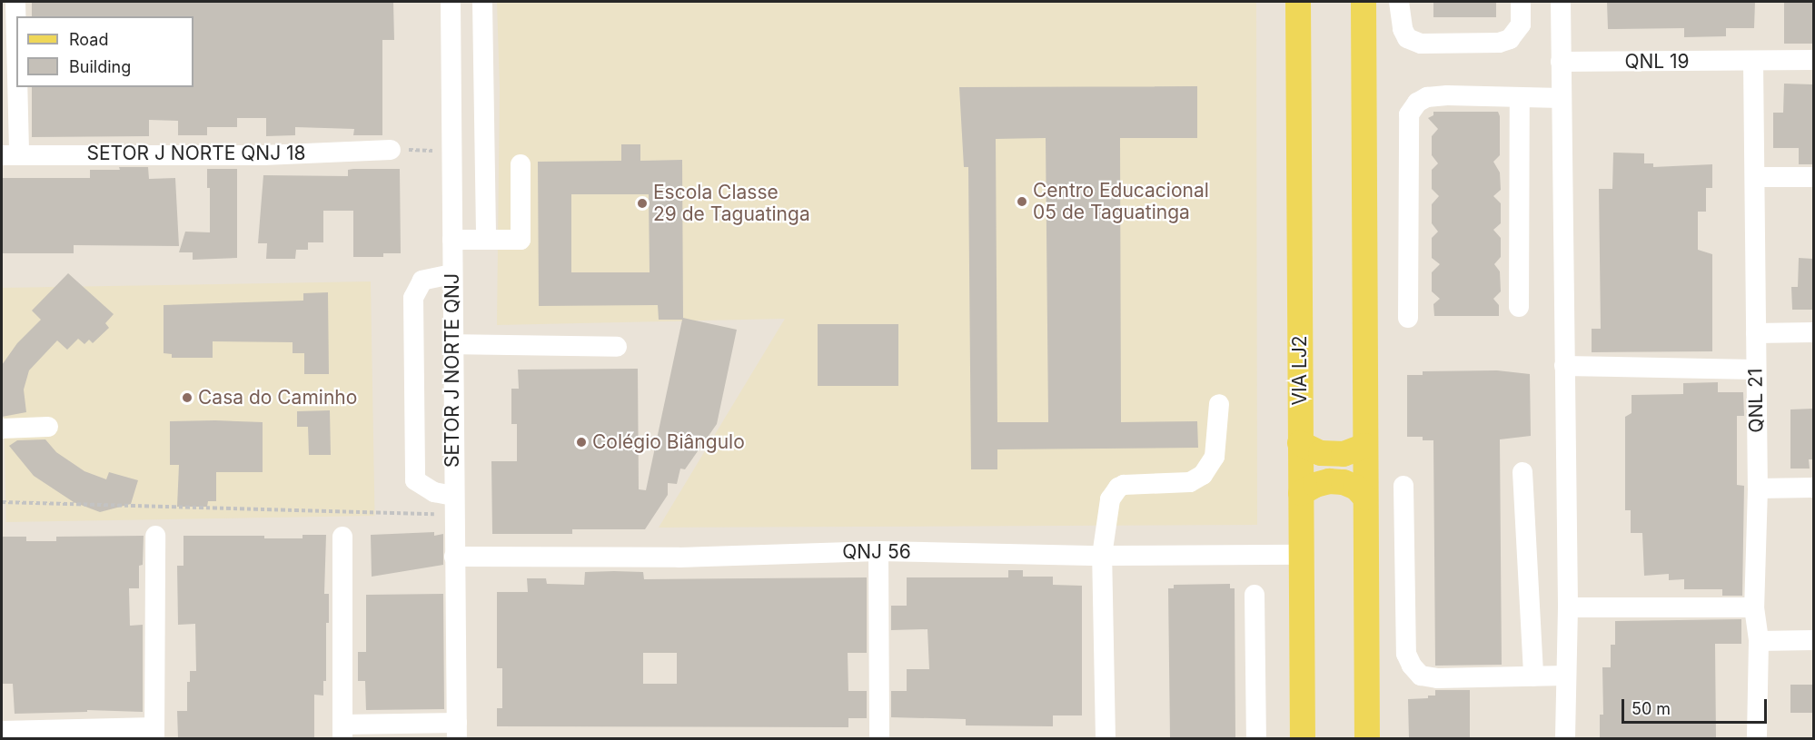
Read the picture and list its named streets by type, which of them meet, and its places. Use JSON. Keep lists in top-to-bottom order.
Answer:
{
  "streets": {
    "main road": ["VIA LJ2"],
    "street": [
      "QNL 19",
      "SETOR J NORTE QNJ 18",
      "SETOR J NORTE QNJ",
      "QNL 21",
      "QNJ 56"
    ]
  },
  "crossings": [
    ["QNL 19", "QNL 21"],
    ["SETOR J NORTE QNJ", "QNJ 56"],
    ["VIA LJ2", "QNJ 56"]
  ],
  "places": [
    "Centro Educacional 05 de Taguatinga",
    "Escola Classe 29 de Taguatinga",
    "Casa do Caminho",
    "Colégio Biângulo"
  ],
  "legend": ["Road", "Building"],
  "scale_bar": "50 m"
}
